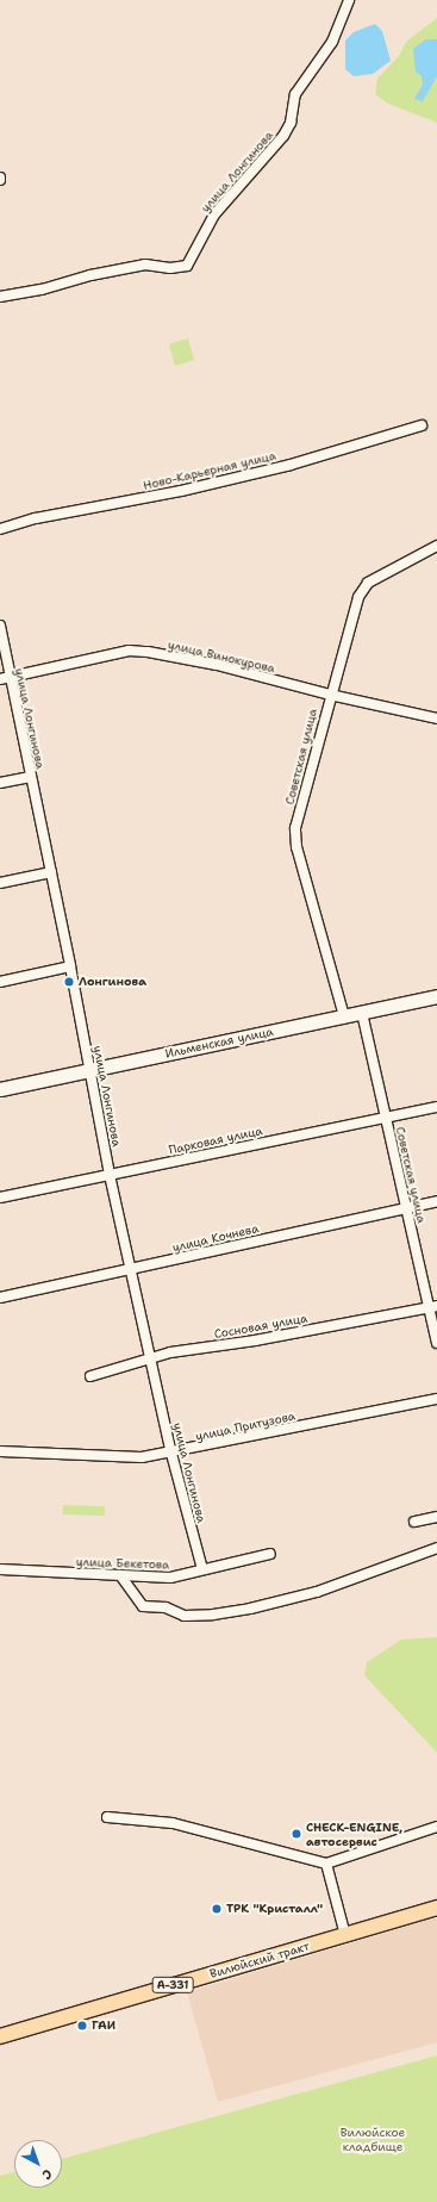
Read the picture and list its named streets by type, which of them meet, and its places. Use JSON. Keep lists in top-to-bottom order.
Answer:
{
  "streets": {
    "main road": ["Ильменская улица", "Вилюйский тракт", "А-331"],
    "street": [
      "улица Лонгинова",
      "Ново-Карьерная улица",
      "улица Винокурова",
      "Советская улица",
      "Парковая улица",
      "улица Кочнева",
      "Сосновая улица",
      "улица Притузова",
      "улица Бекетова"
    ]
  },
  "crossings": [
    ["улица Лонгинова", "улица Винокурова"],
    ["улица Лонгинова", "Ильменская улица"],
    ["улица Лонгинова", "Парковая улица"],
    ["улица Лонгинова", "улица Кочнева"],
    ["улица Лонгинова", "Сосновая улица"],
    ["улица Лонгинова", "улица Притузова"],
    ["улица Лонгинова", "улица Бекетова"],
    ["улица Винокурова", "Советская улица"],
    ["Советская улица", "Ильменская улица"],
    ["Советская улица", "Парковая улица"],
    ["Советская улица", "улица Кочнева"],
    ["Советская улица", "Сосновая улица"]
  ],
  "parks": ["Вилюйское кладбище"],
  "places": [
    "Лонгинова",
    "CHECK-ENGINE, автосервис",
    "ТРК \"Кристалл\"",
    "ГАИ"
  ],
  "north": "bottom right"
}
